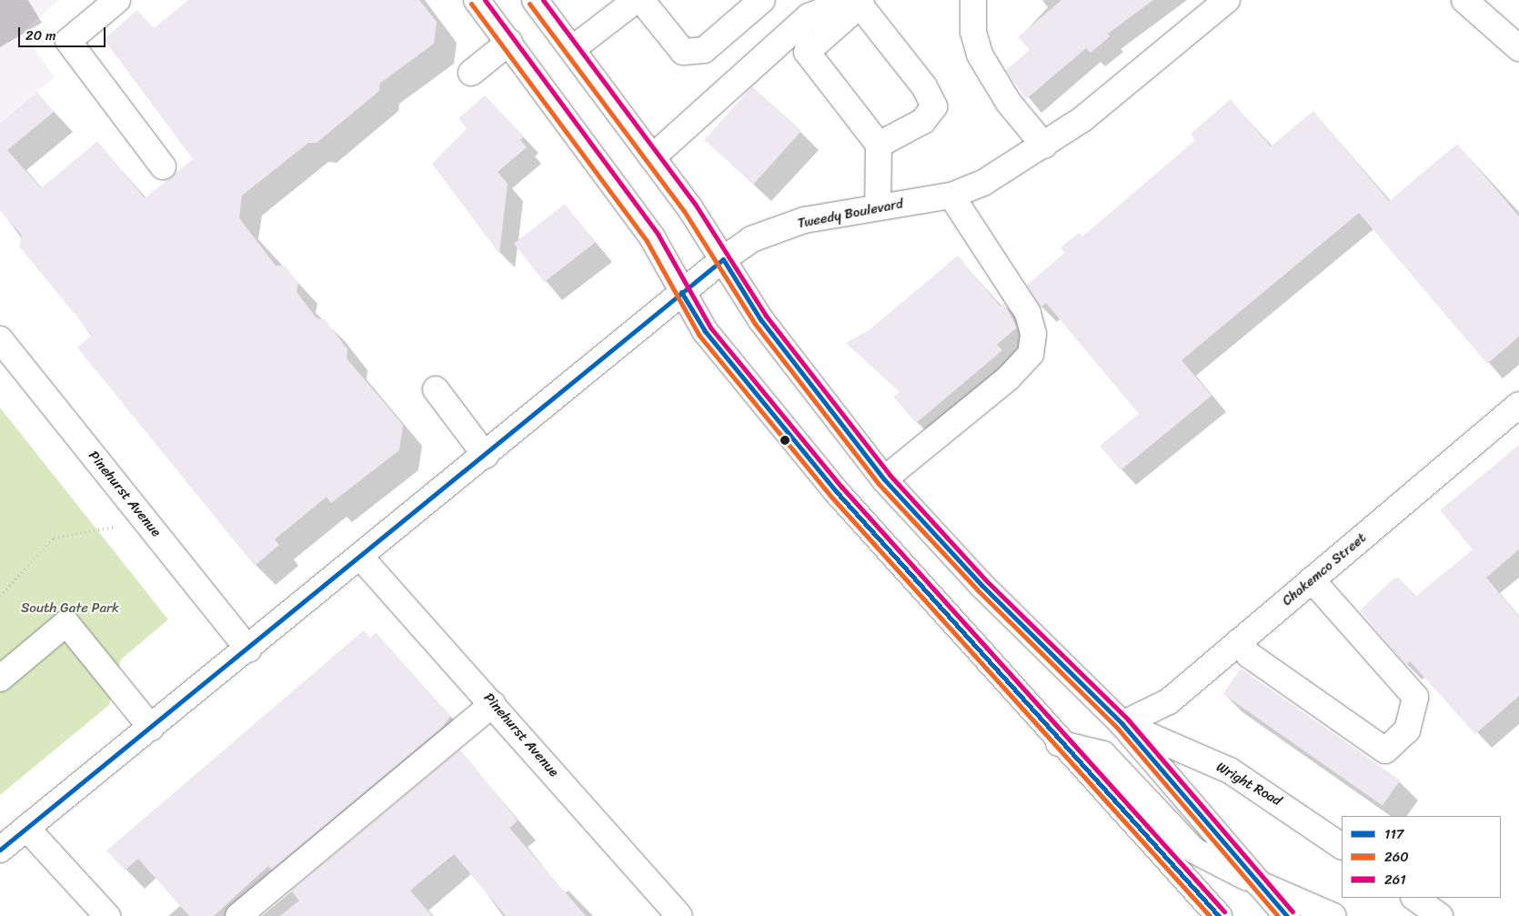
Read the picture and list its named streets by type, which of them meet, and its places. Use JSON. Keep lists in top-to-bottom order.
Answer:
{
  "streets": {
    "main road": [
      "Tweedy Boulevard",
      "Pinehurst Avenue",
      "Chakemco Street",
      "Wright Road"
    ]
  },
  "crossings": [
    ["Tweedy Boulevard", "Pinehurst Avenue"],
    ["Chakemco Street", "Wright Road"]
  ],
  "parks": ["South Gate Park"],
  "lines": ["transit line 261", "transit line 260", "transit line 117"],
  "legend": ["117", "260", "261"],
  "scale_bar": "20 m"
}
